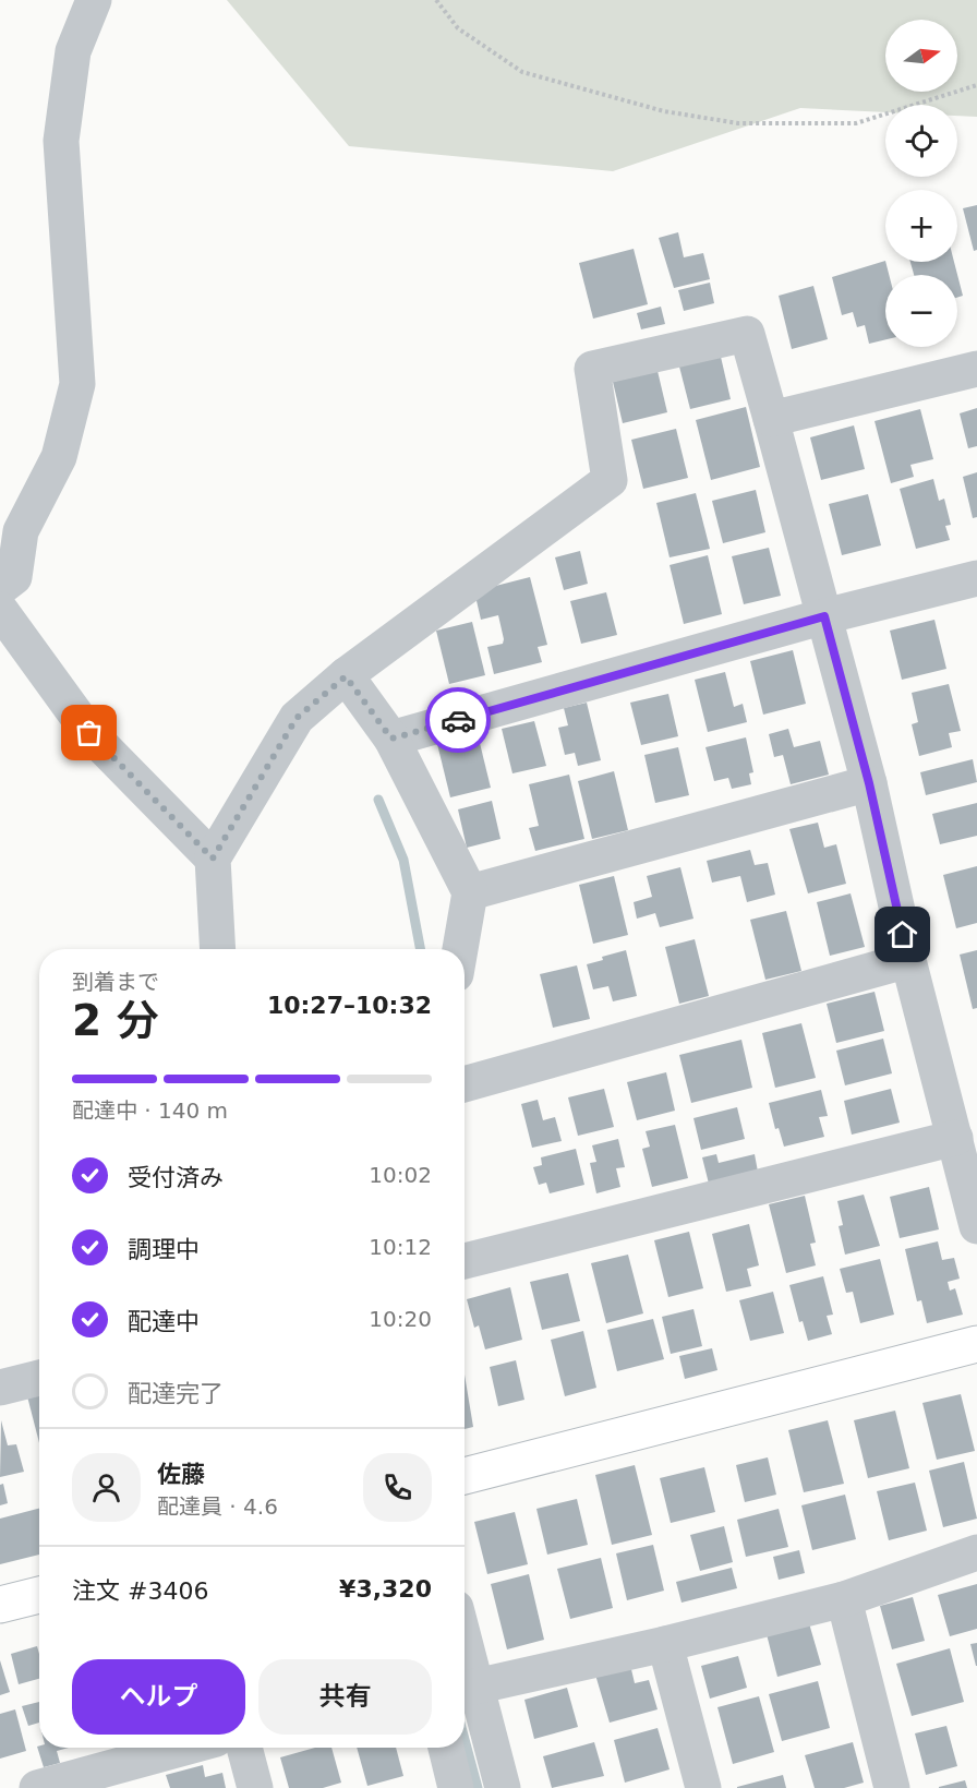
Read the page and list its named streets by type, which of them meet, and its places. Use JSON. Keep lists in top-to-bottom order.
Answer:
{
  "north": "right",
  "page": {
    "map_buttons": ["+", "−"],
    "heading": ["2 分", "到着まで", "10:27–10:32"],
    "panel": [
      "佐藤",
      "配達員 · 4.6",
      "注文 #3406",
      "¥3,320"
    ],
    "bar": "配達中 · 140 m",
    "list": [
      ["受付済み", "10:02"],
      ["調理中", "10:12"],
      ["配達中", "10:20"],
      "配達完了"
    ],
    "buttons": ["ヘルプ", "共有"]
  }
}
